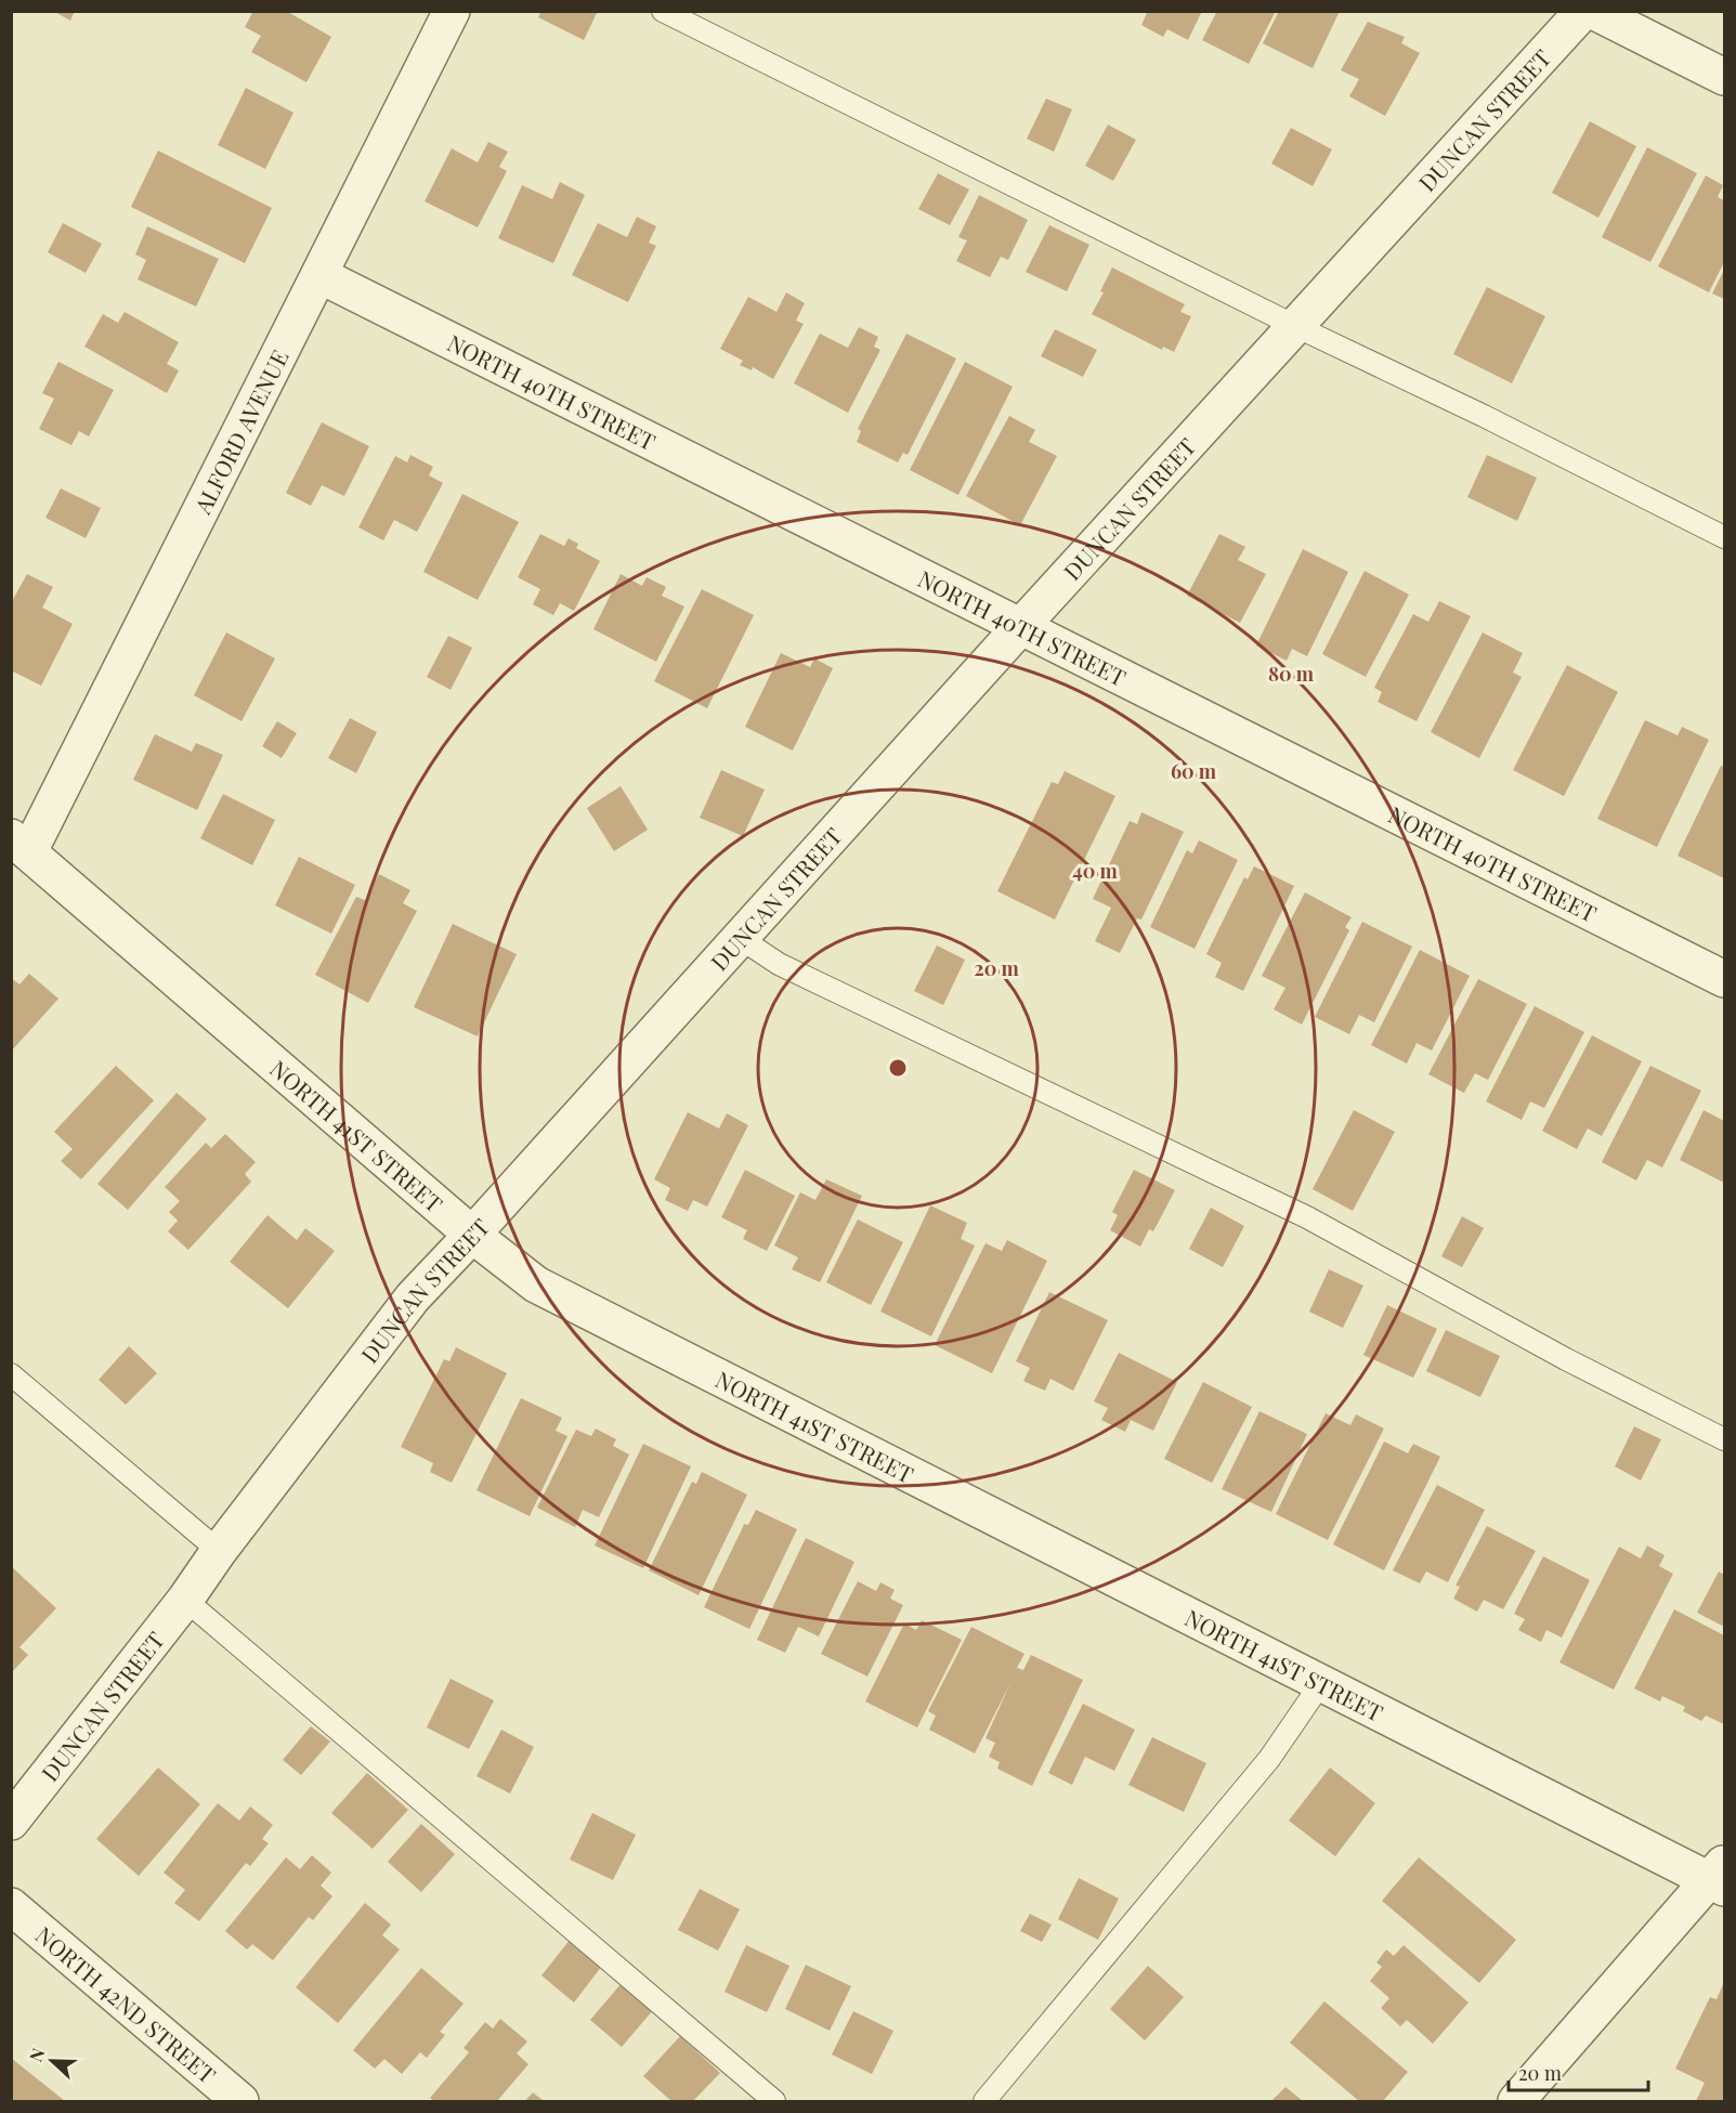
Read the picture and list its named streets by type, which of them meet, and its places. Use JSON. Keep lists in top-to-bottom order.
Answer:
{
  "streets": {
    "street": [
      "DUNCAN STREET",
      "NORTH 40TH STREET",
      "ALFORD AVENUE",
      "NORTH 41ST STREET",
      "NORTH 42ND STREET"
    ]
  },
  "crossings": [
    ["DUNCAN STREET", "NORTH 40TH STREET"],
    ["DUNCAN STREET", "NORTH 41ST STREET"],
    ["NORTH 40TH STREET", "ALFORD AVENUE"],
    ["ALFORD AVENUE", "NORTH 41ST STREET"]
  ],
  "scale_bar": "20 m",
  "north": "left",
  "rings": [
    "80 m",
    "60 m",
    "40 m",
    "20 m"
  ]
}
